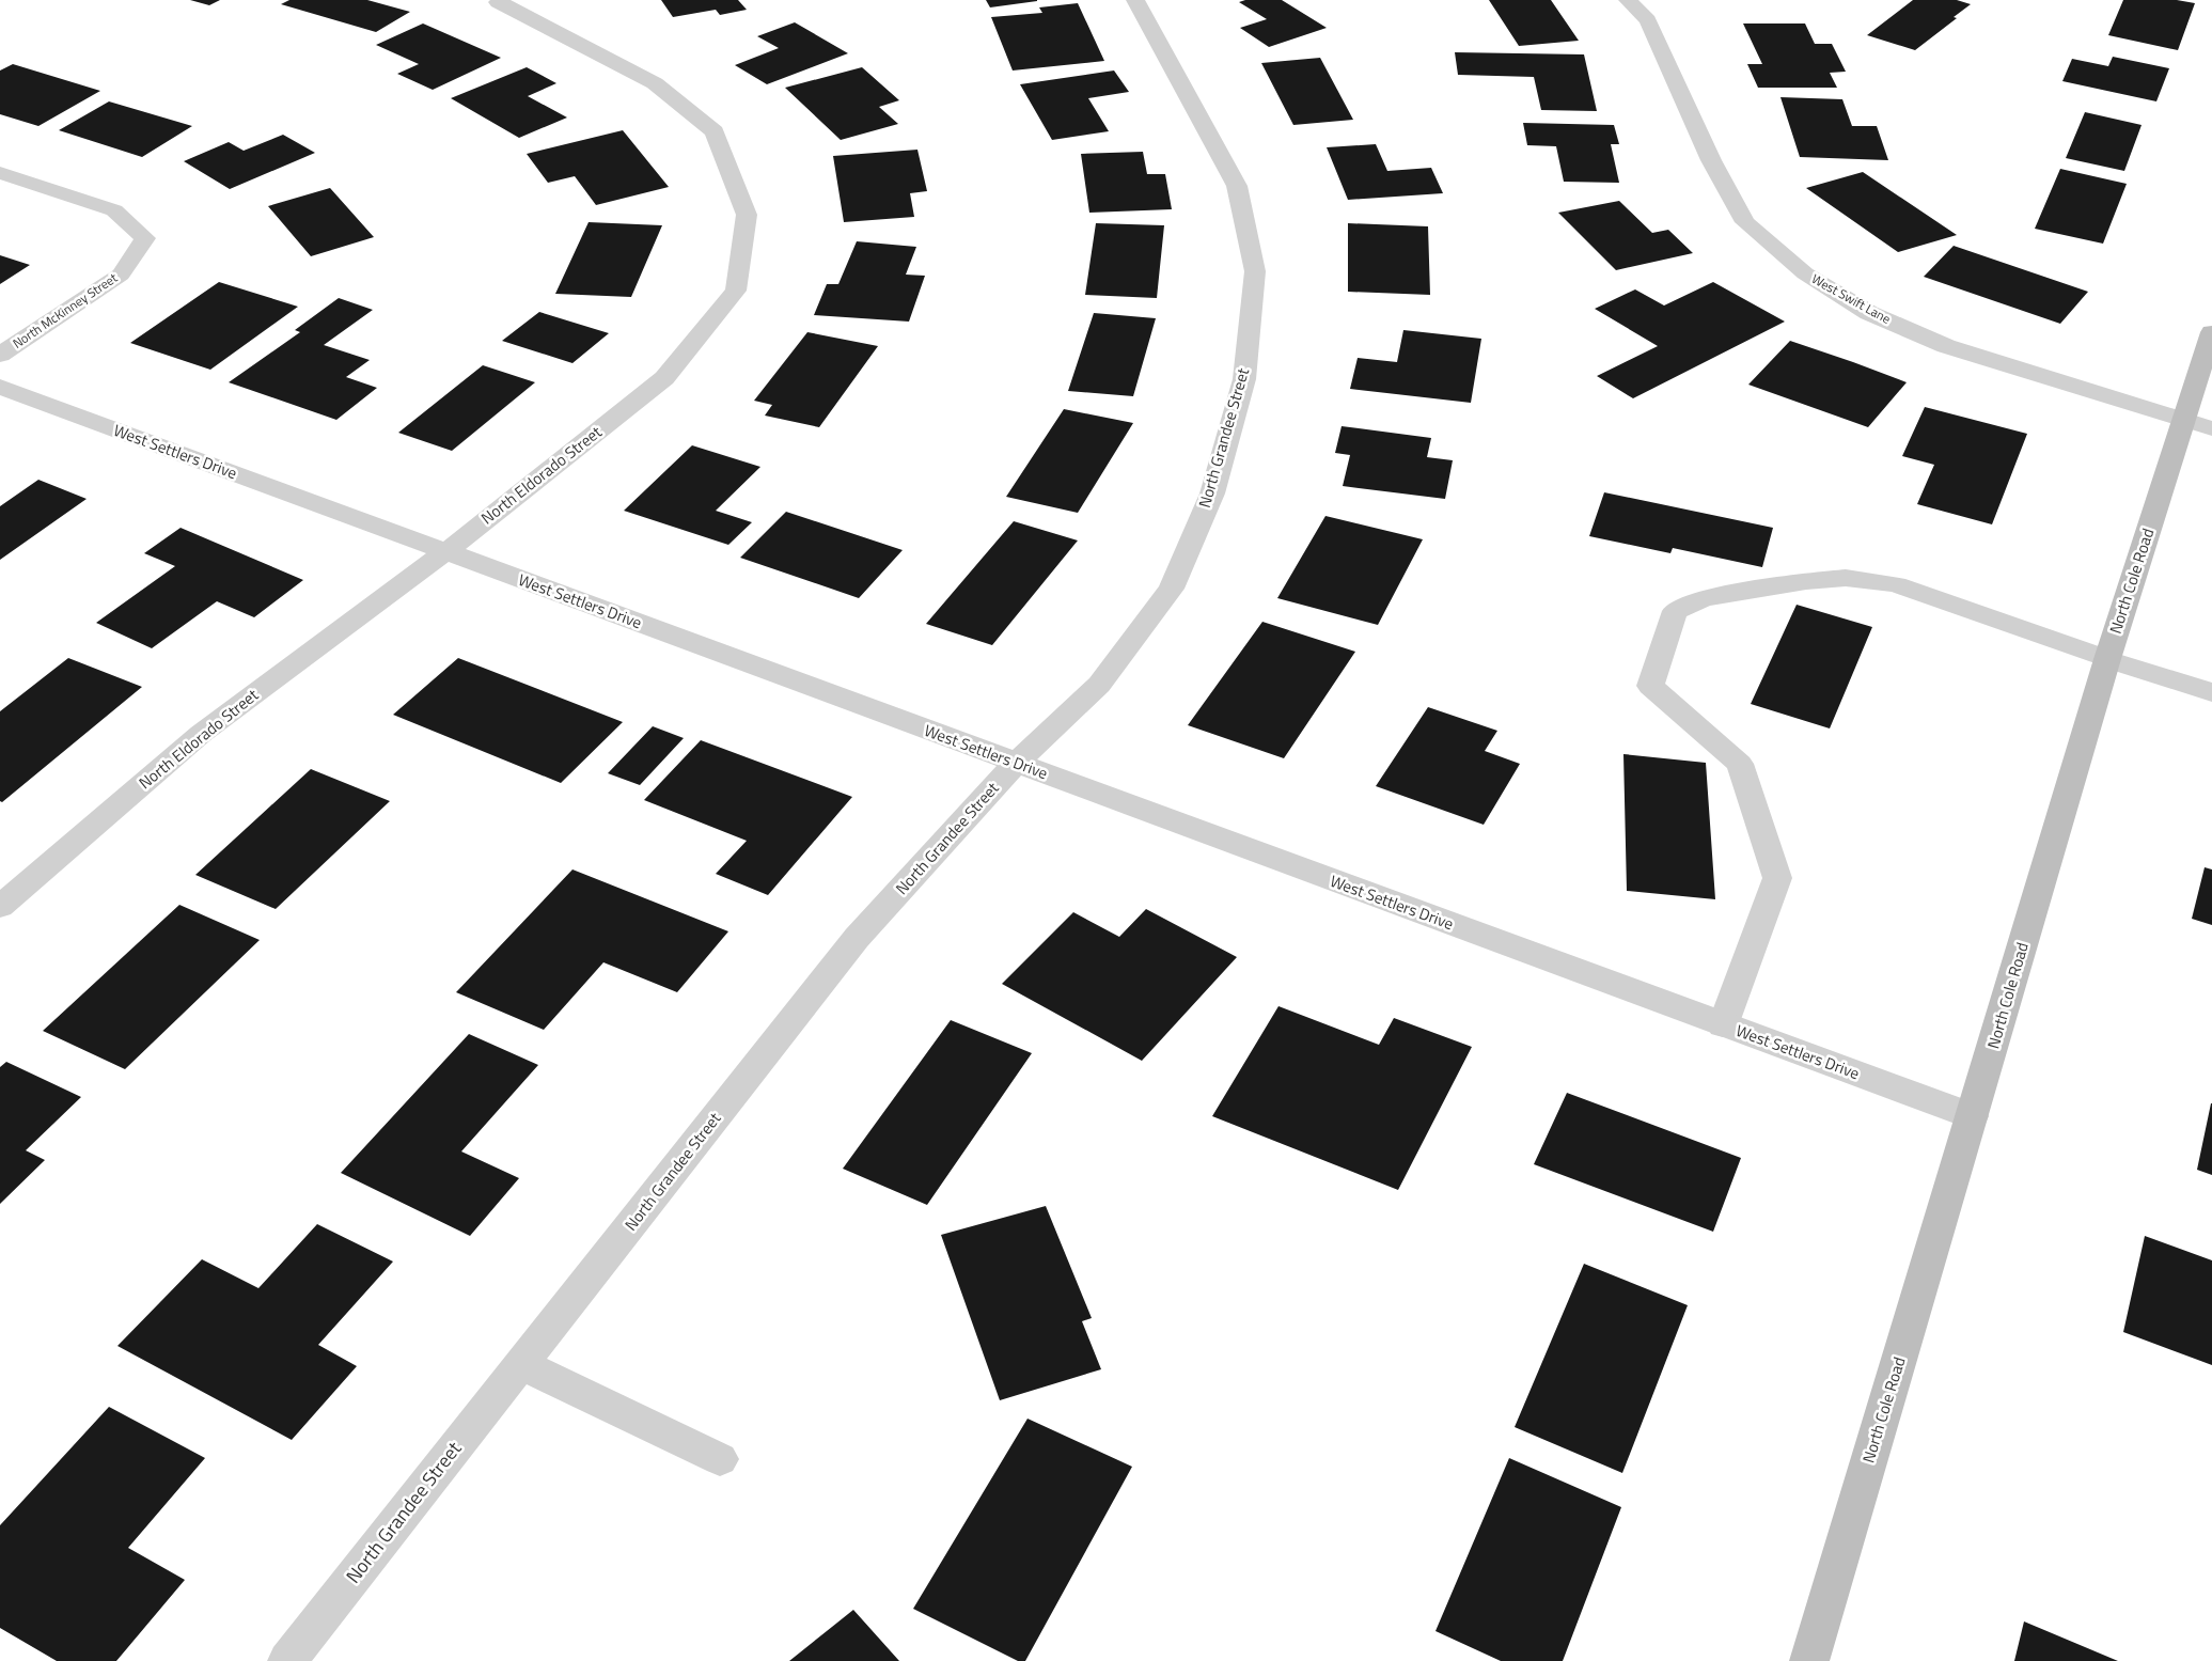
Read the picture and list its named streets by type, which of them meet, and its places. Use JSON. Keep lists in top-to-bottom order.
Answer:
{
  "streets": {
    "main road": ["North Cole Road"],
    "street": [
      "West Swift Lane",
      "North McKinney Street",
      "North Grandee Street",
      "West Settlers Drive",
      "North Eldorado Street"
    ]
  },
  "crossings": [
    ["West Swift Lane", "North Cole Road"],
    ["North Grandee Street", "West Settlers Drive"],
    ["West Settlers Drive", "North Eldorado Street"],
    ["West Settlers Drive", "North Cole Road"]
  ]
}
